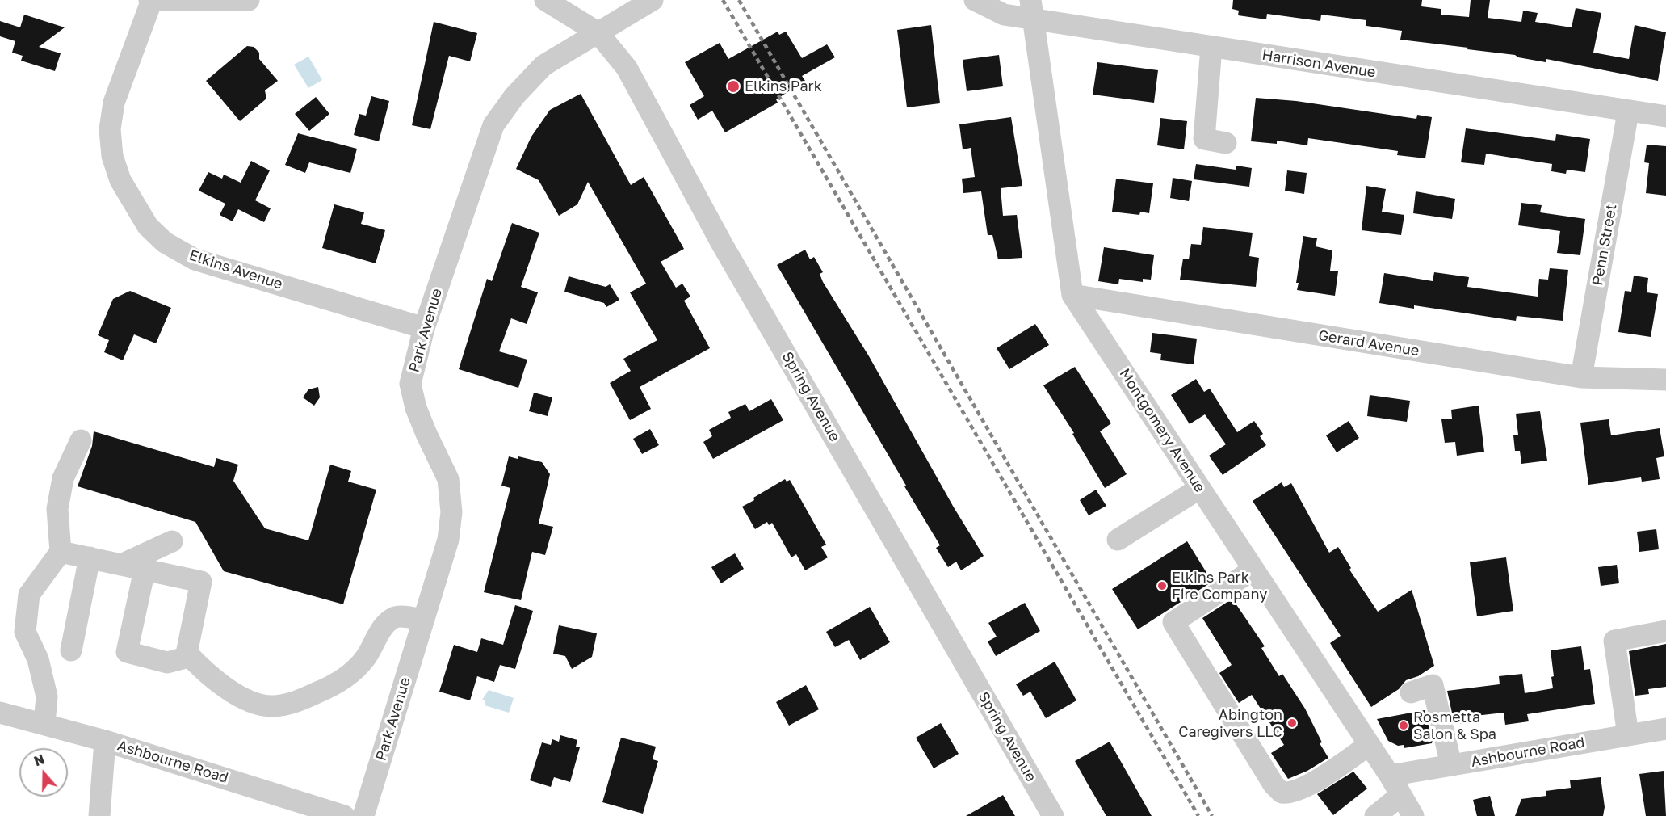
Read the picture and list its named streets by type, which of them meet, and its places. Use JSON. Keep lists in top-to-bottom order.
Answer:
{
  "streets": {
    "street": [
      "Harrison Avenue",
      "Penn Street",
      "Elkins Avenue",
      "Park Avenue",
      "Gerard Avenue",
      "Spring Avenue",
      "Montgomery Avenue",
      "Ashbourne Road"
    ]
  },
  "crossings": [
    ["Harrison Avenue", "Penn Street"],
    ["Harrison Avenue", "Montgomery Avenue"],
    ["Penn Street", "Gerard Avenue"],
    ["Elkins Avenue", "Park Avenue"],
    ["Park Avenue", "Spring Avenue"],
    ["Gerard Avenue", "Montgomery Avenue"],
    ["Montgomery Avenue", "Ashbourne Road"]
  ],
  "places": [
    "Elkins Park",
    "Elkins Park Fire Company",
    "Abington Caregivers LLC",
    "Rosmetta Salon & Spa"
  ],
  "north": "top"
}
